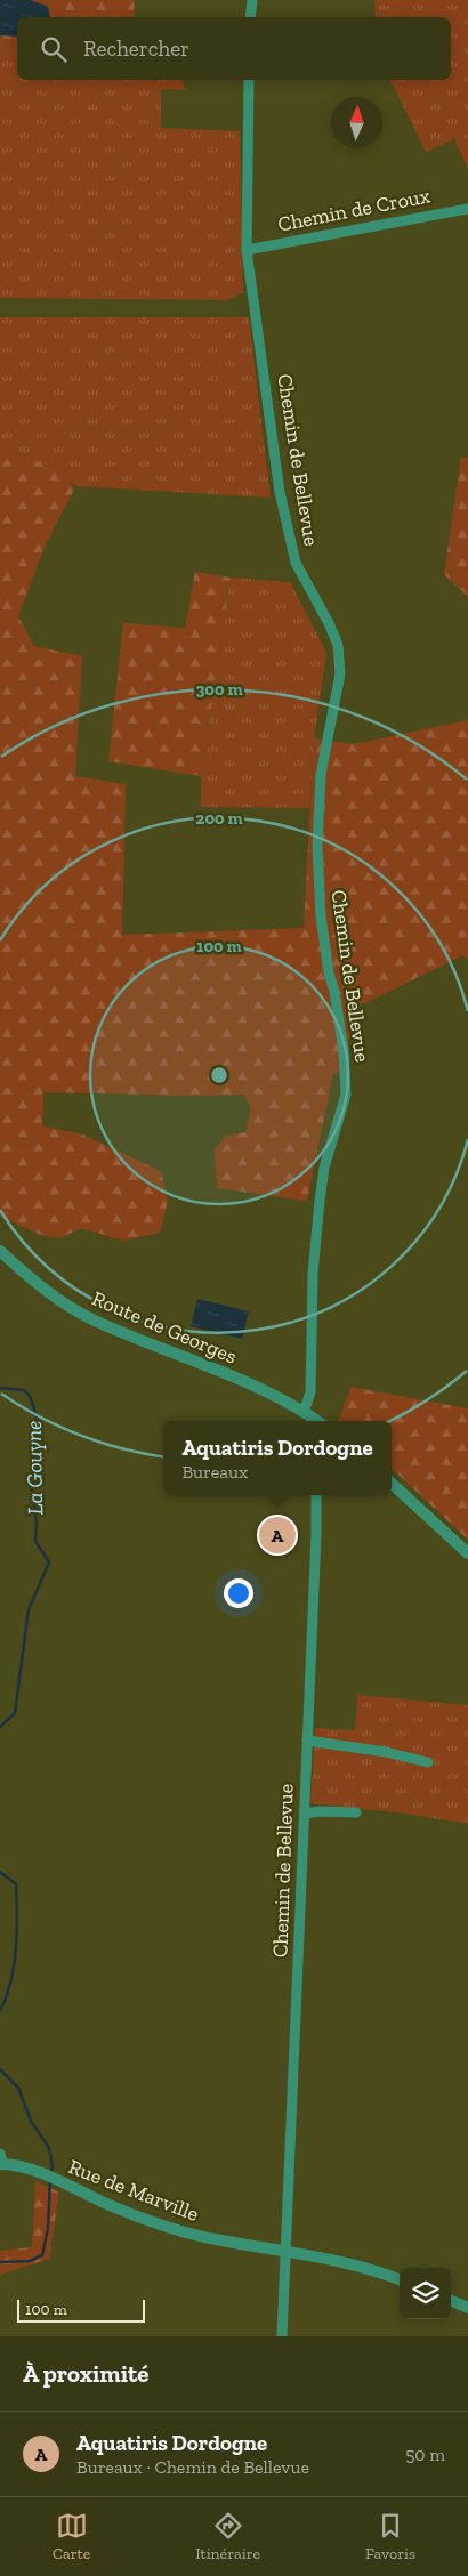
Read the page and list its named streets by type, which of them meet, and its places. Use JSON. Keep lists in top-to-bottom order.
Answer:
{
  "streets": {
    "street": [
      "Chemin de Croux",
      "Chemin de Bellevue",
      "Route de Georges",
      "Rue de Marville"
    ]
  },
  "crossings": [
    ["Chemin de Croux", "Chemin de Bellevue"],
    ["Chemin de Bellevue", "Route de Georges"],
    ["Chemin de Bellevue", "Rue de Marville"]
  ],
  "water": ["La Gouyne"],
  "scale_bar": "100 m",
  "north": "top",
  "page": {
    "search": "Rechercher",
    "popup": ["Aquatiris Dordogne", "Bureaux"],
    "pins": "A",
    "scale": "100 m",
    "heading": "À proximité",
    "list": [
      {
        "mark": "A",
        "name": "Aquatiris Dordogne",
        "note": "Bureaux · Chemin de Bellevue",
        "value": "50 m"
      }
    ],
    "nav": ["Carte", "Itinéraire", "Favoris"]
  },
  "rings": ["300 m", "200 m", "100 m"]
}
